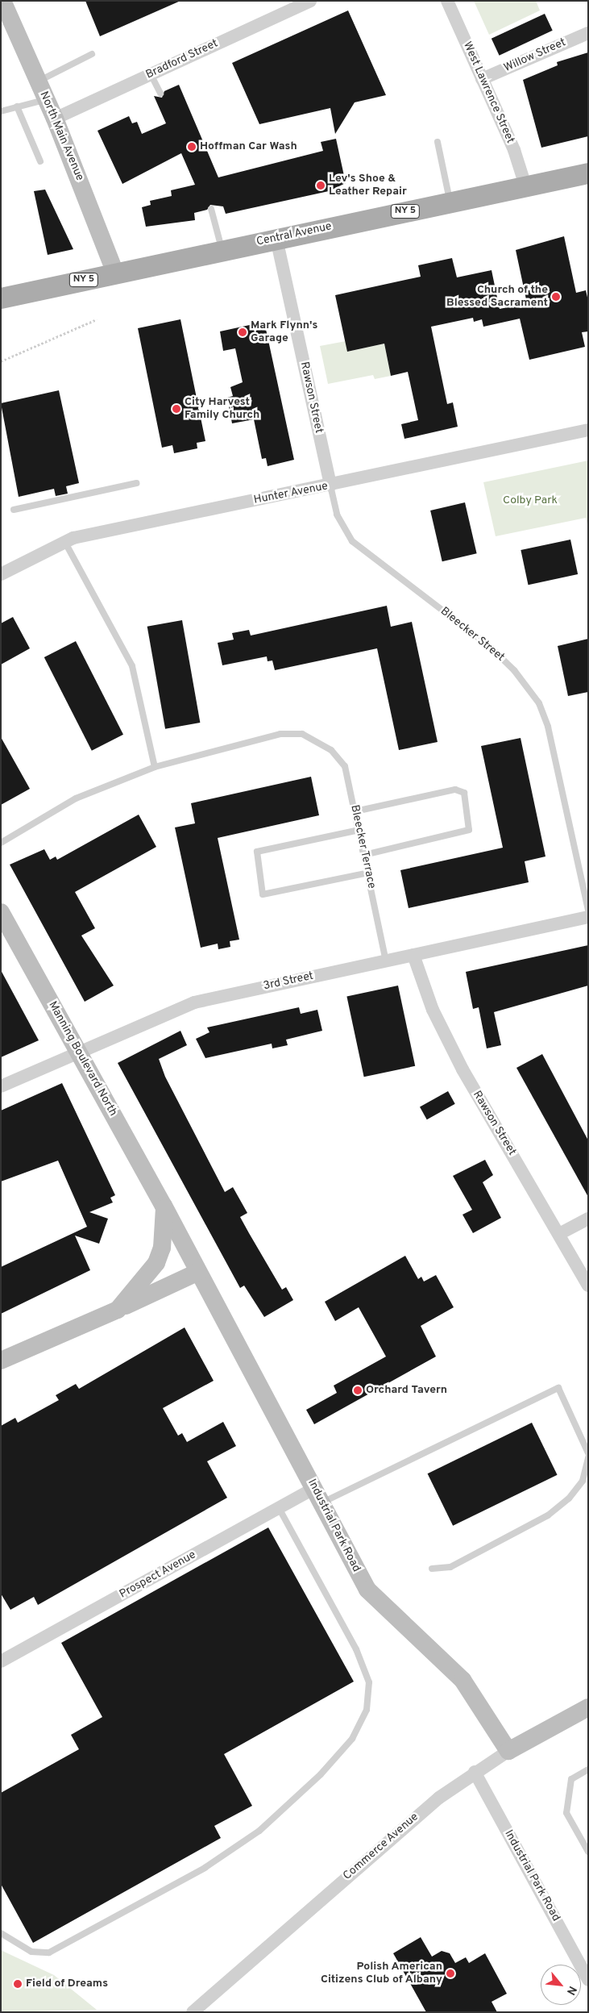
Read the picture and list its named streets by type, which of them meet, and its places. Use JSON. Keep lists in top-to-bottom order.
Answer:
{
  "streets": {
    "main road": ["NY 5", "Central Avenue"],
    "street": [
      "Willow Street",
      "Bradford Street",
      "West Lawrence Street",
      "North Main Avenue",
      "Rawson Street",
      "Hunter Avenue",
      "3rd Street",
      "Manning Boulevard North",
      "Industrial Park Road",
      "Prospect Avenue",
      "Commerce Avenue"
    ],
    "lane": ["Bleecker Street", "Bleecker Terrace"]
  },
  "crossings": [
    ["Willow Street", "West Lawrence Street"],
    ["Bradford Street", "North Main Avenue"],
    ["West Lawrence Street", "Central Avenue"],
    ["North Main Avenue", "Central Avenue"],
    ["Central Avenue", "Rawson Street"],
    ["Rawson Street", "Hunter Avenue"],
    ["Rawson Street", "Bleecker Street"],
    ["Rawson Street", "3rd Street"],
    ["Hunter Avenue", "Bleecker Street"],
    ["Bleecker Terrace", "3rd Street"],
    ["3rd Street", "Manning Boulevard North"],
    ["Manning Boulevard North", "Industrial Park Road"],
    ["Industrial Park Road", "Prospect Avenue"],
    ["Industrial Park Road", "Commerce Avenue"]
  ],
  "parks": ["Colby Park"],
  "places": [
    "Hoffman Car Wash",
    "Lev's Shoe & Leather Repair",
    "Church of the Blessed Sacrament",
    "Mark Flynn's Garage",
    "City Harvest Family Church",
    "Orchard Tavern",
    "Polish American Citizens Club of Albany",
    "Field of Dreams"
  ],
  "north": "bottom right"
}
